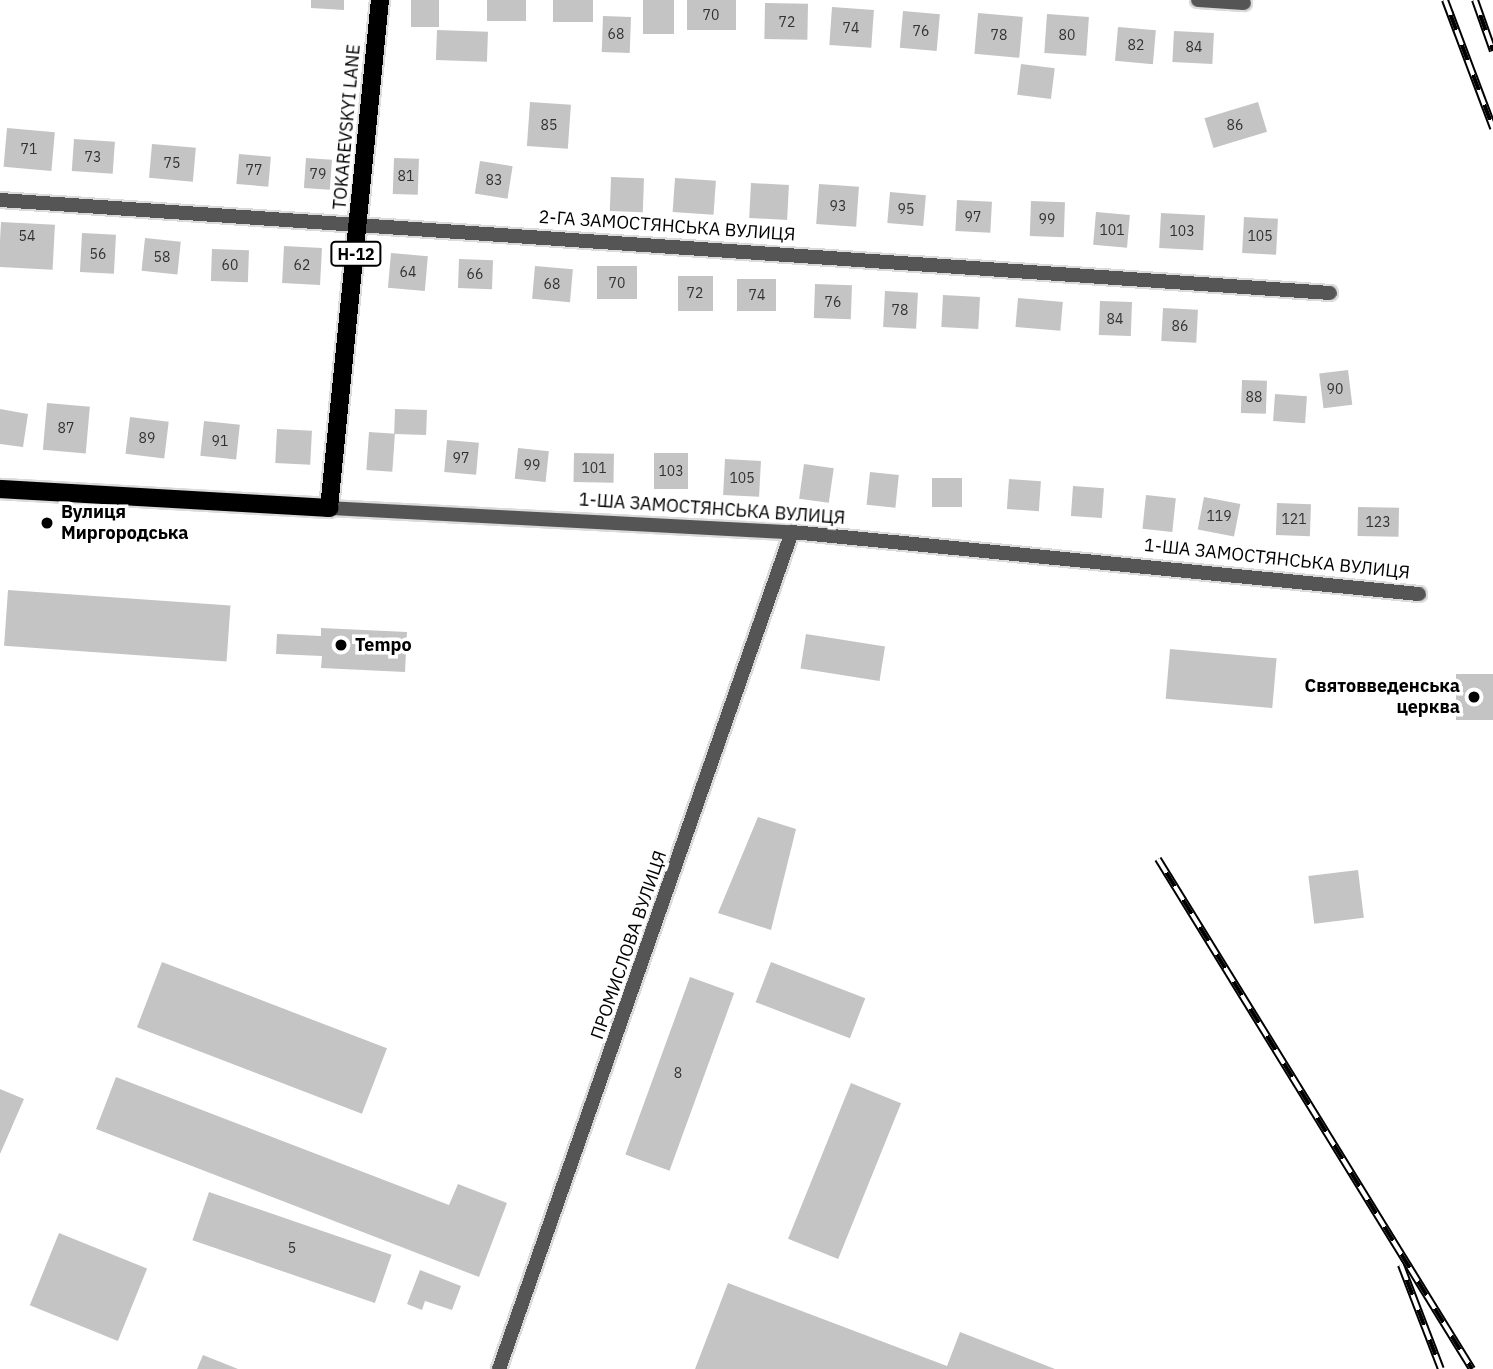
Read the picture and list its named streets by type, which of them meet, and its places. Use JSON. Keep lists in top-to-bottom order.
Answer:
{
  "streets": {
    "main road": ["TOKAREVSKYI LANE", "Н-12", "1-ША ЗАМОСТЯНСЬКА ВУЛИЦЯ"],
    "street": ["2-ГА ЗАМОСТЯНСЬКА ВУЛИЦЯ", "ПРОМИСЛОВА ВУЛИЦЯ"]
  },
  "crossings": [
    ["TOKAREVSKYI LANE", "2-ГА ЗАМОСТЯНСЬКА ВУЛИЦЯ"],
    ["TOKAREVSKYI LANE", "1-ША ЗАМОСТЯНСЬКА ВУЛИЦЯ"],
    ["1-ША ЗАМОСТЯНСЬКА ВУЛИЦЯ", "ПРОМИСЛОВА ВУЛИЦЯ"]
  ],
  "places": ["Вулиця Миргородська", "Tempo", "Святовведенська церква"],
  "house_numbers": [
    "70",
    "72",
    "74",
    "76",
    "68",
    "78",
    "80",
    "82",
    "84",
    "85",
    "86",
    "71",
    "73",
    "75",
    "77",
    "79",
    "81",
    "83",
    "93",
    "95",
    "97",
    "99",
    "101",
    "103",
    "54",
    "105",
    "56",
    "58",
    "60",
    "62",
    "64",
    "66",
    "70",
    "68",
    "72",
    "74",
    "76",
    "78",
    "84",
    "86",
    "90",
    "88",
    "87",
    "89",
    "91",
    "97",
    "99",
    "101",
    "103",
    "105",
    "119",
    "121",
    "123",
    "8",
    "5"
  ]
}
